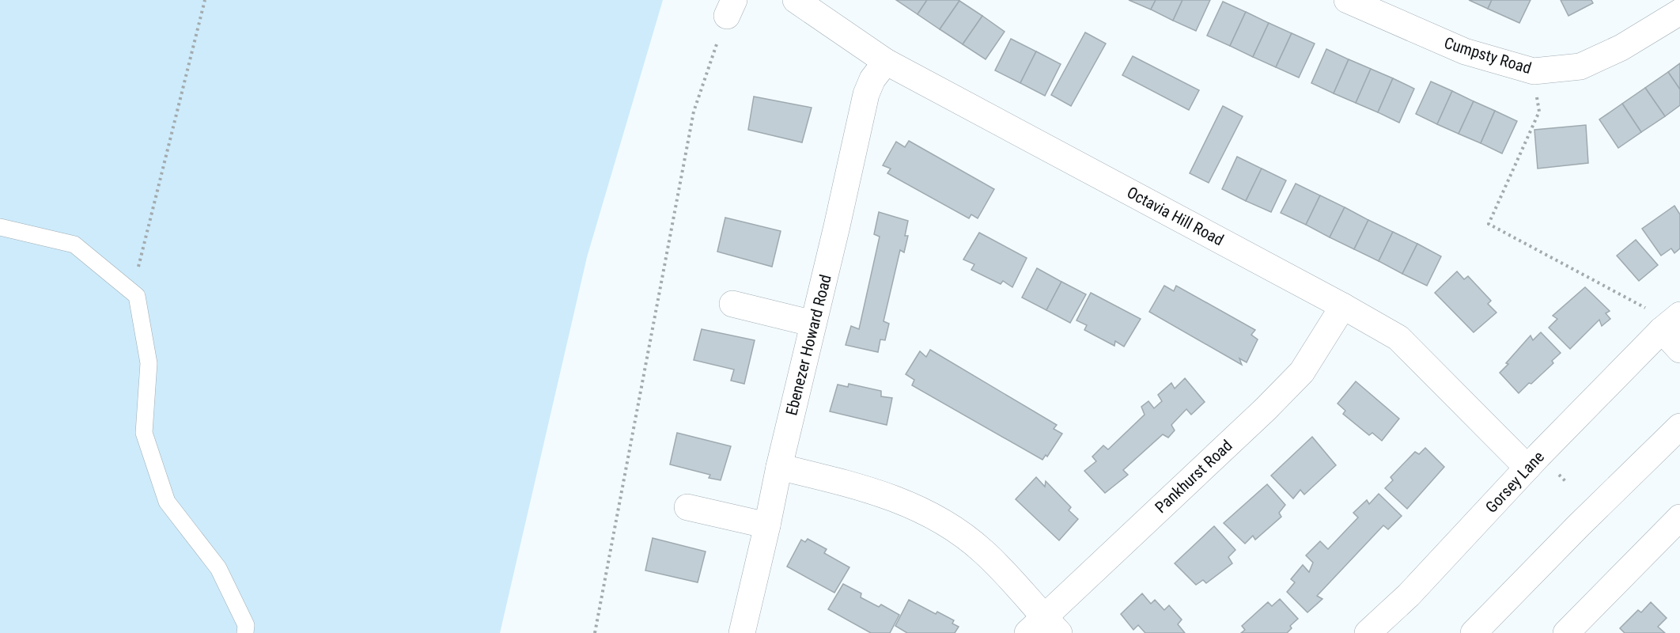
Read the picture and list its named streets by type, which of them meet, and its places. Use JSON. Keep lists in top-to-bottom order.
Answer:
{
  "streets": {
    "street": [
      "Cumpsty Road",
      "Octavia Hill Road",
      "Ebenezer Howard Road",
      "Pankhurst Road",
      "Gorsey Lane"
    ]
  },
  "crossings": [
    ["Octavia Hill Road", "Ebenezer Howard Road"],
    ["Octavia Hill Road", "Pankhurst Road"],
    ["Octavia Hill Road", "Gorsey Lane"]
  ]
}
